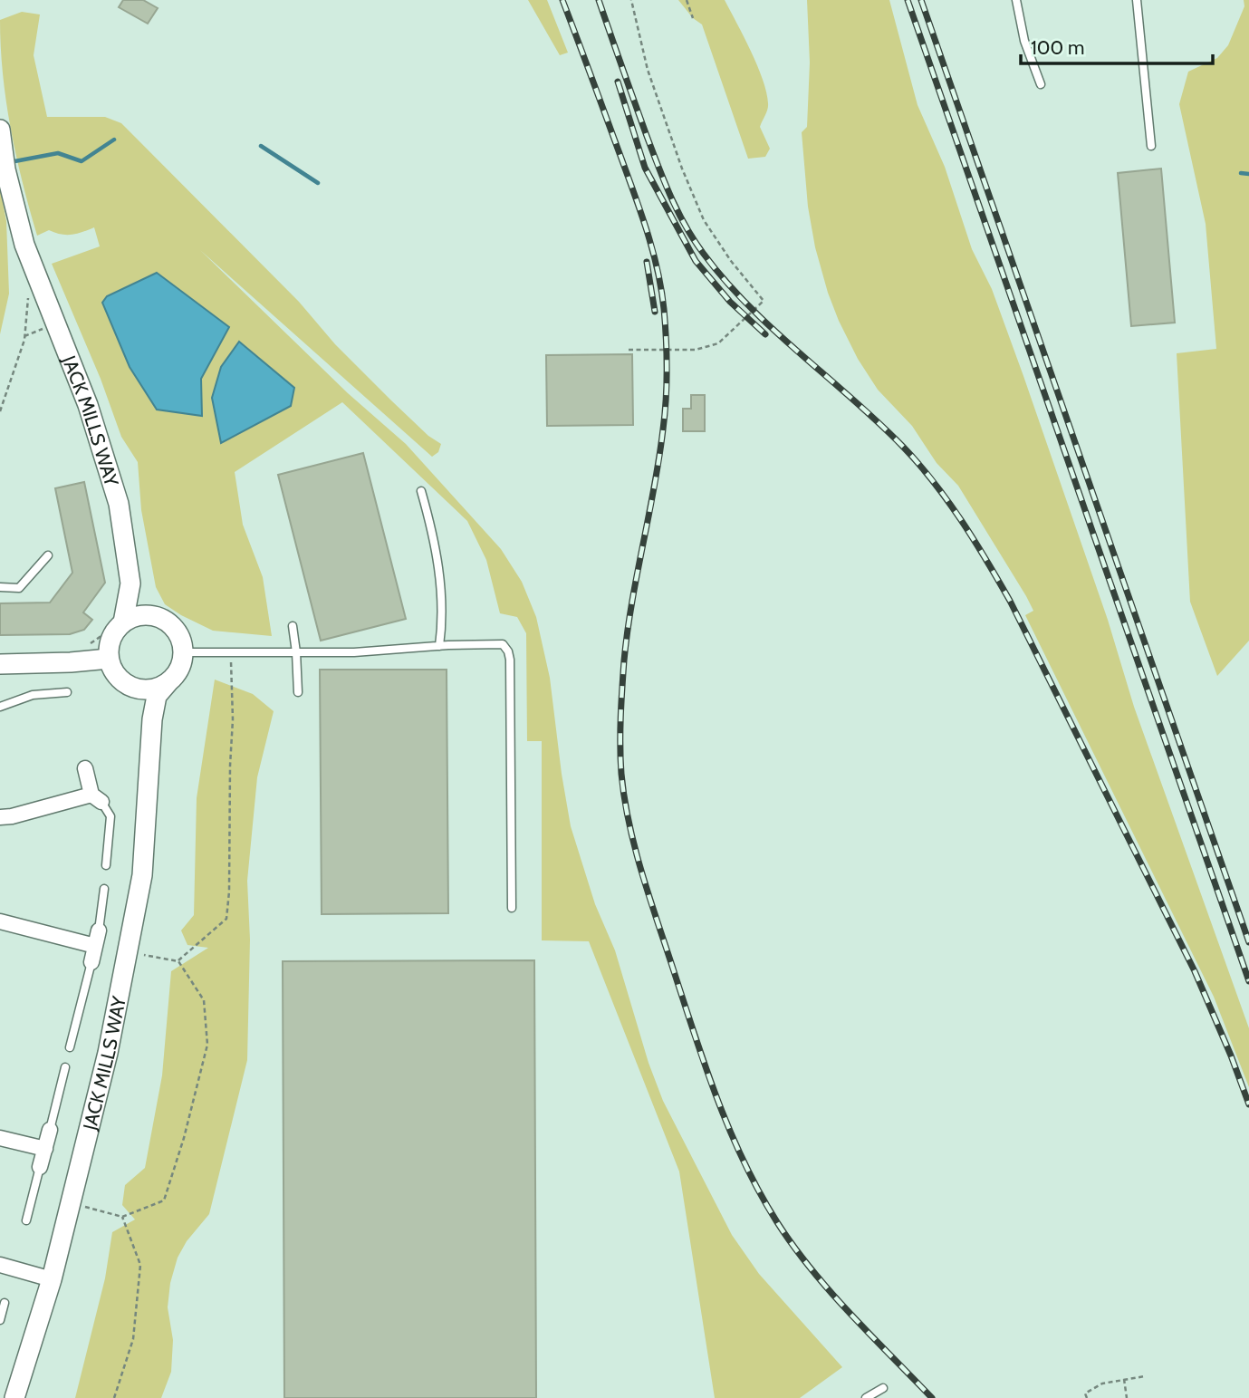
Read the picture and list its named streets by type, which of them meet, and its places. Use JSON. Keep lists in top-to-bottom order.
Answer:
{
  "streets": {
    "main road": ["JACK MILLS WAY"]
  },
  "scale_bar": "100 m"
}
